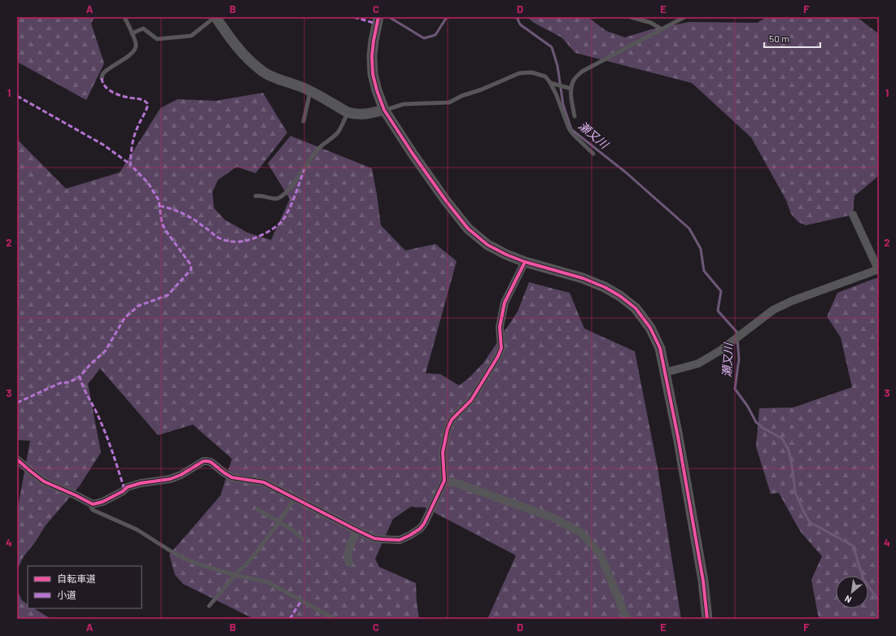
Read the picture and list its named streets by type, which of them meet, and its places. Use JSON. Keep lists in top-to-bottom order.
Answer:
{
  "water": ["瀬又川"],
  "legend": ["自転車道", "小道"],
  "scale_bar": "50 m",
  "north": "bottom left",
  "grid": {
    "columns": [
      "A",
      "B",
      "C",
      "D",
      "E",
      "F"
    ],
    "rows": [
      "1",
      "2",
      "3",
      "4"
    ]
  }
}
